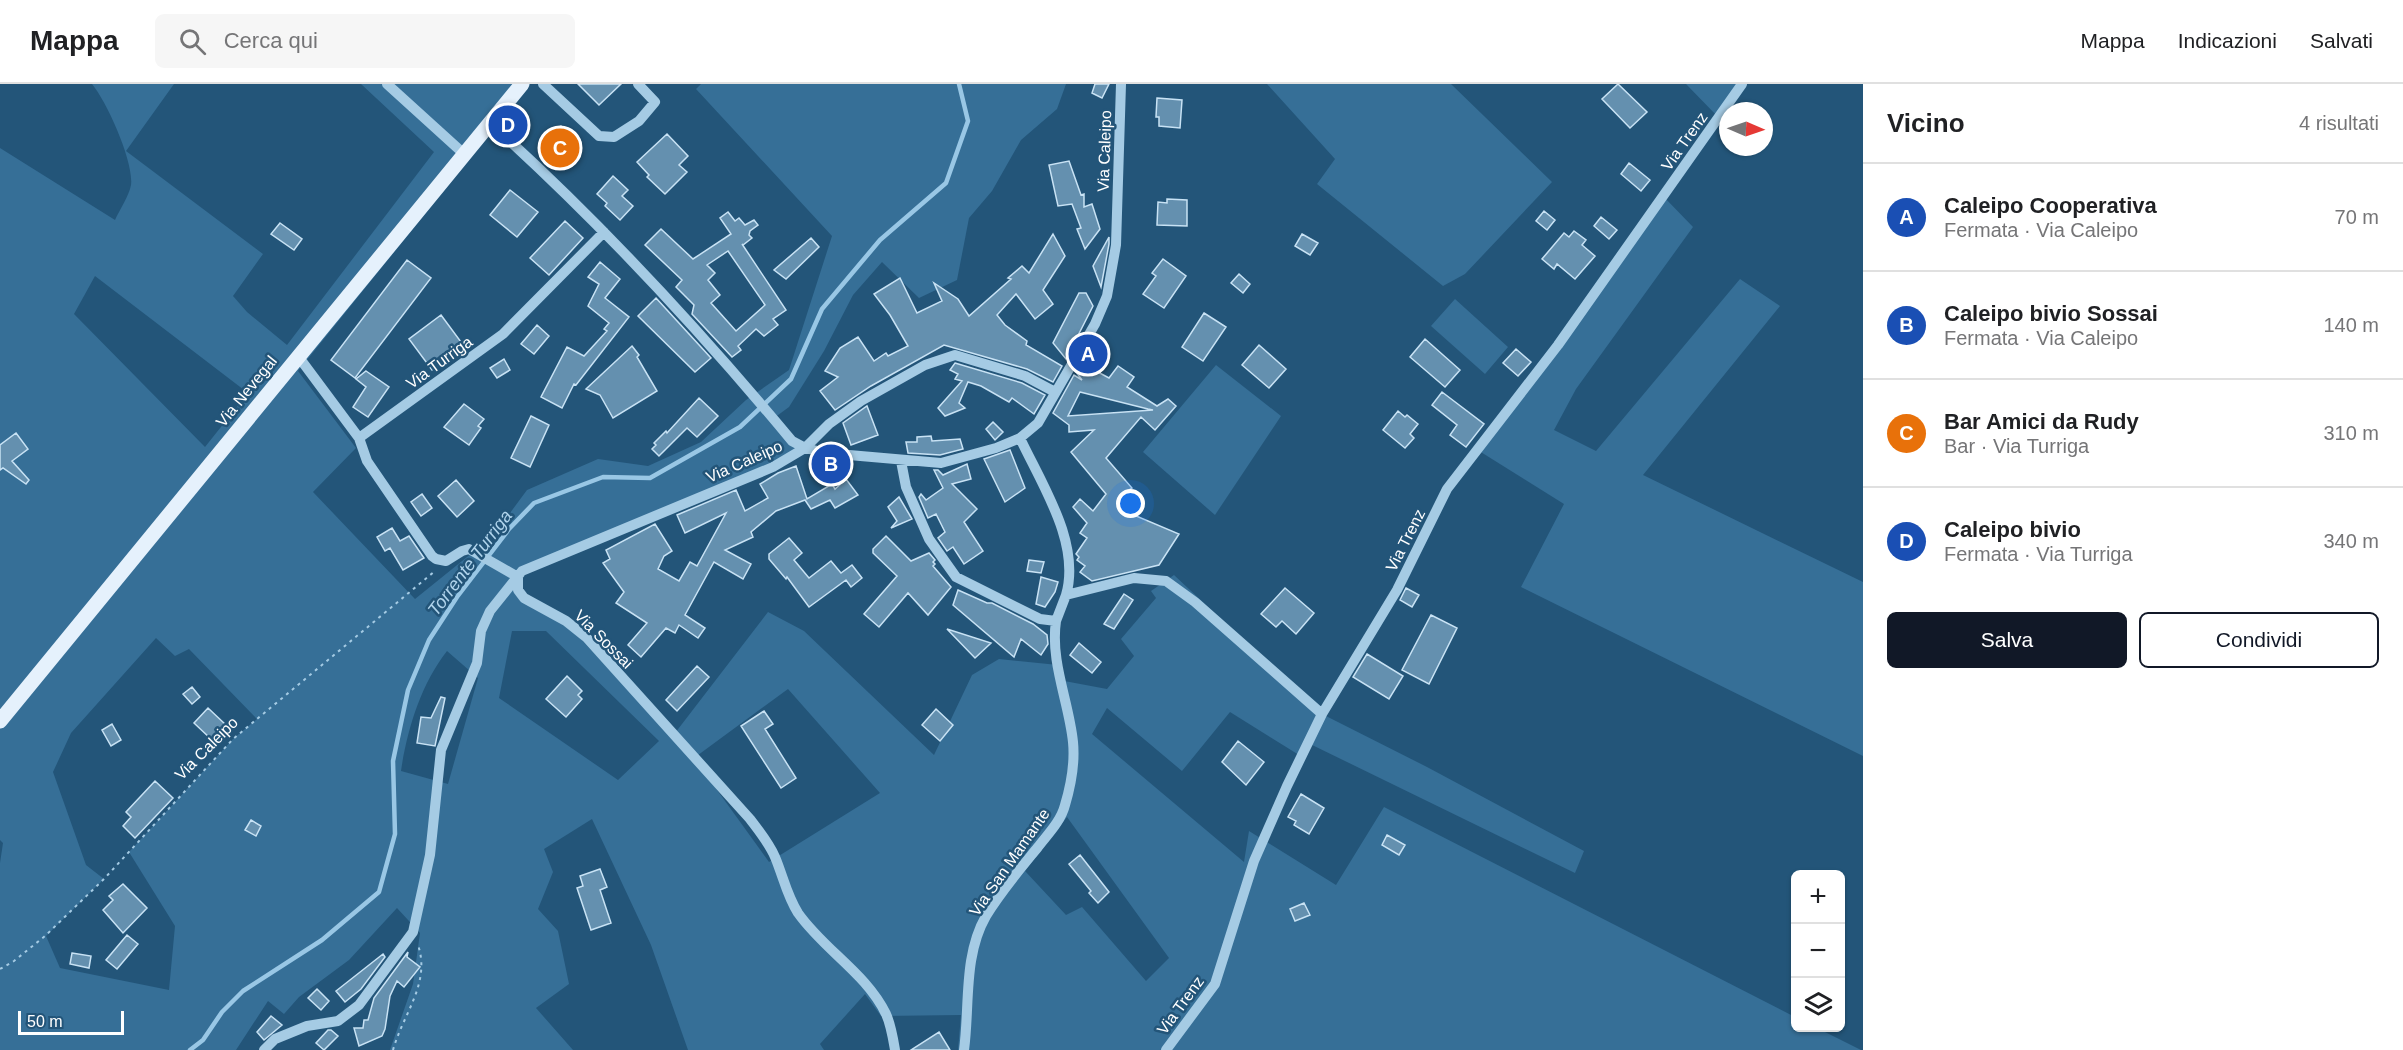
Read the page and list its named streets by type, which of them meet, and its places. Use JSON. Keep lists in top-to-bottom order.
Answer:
{
  "streets": {
    "main road": ["Via Nevegal"],
    "street": [
      "Via Trenz",
      "Via Caleipo",
      "Via Turriga",
      "Via Sossai",
      "Via San Mamante"
    ]
  },
  "crossings": [
    ["Via Caleipo", "Via Sossai"],
    ["Via Caleipo", "Via San Mamante"]
  ],
  "water": ["Torrente Turriga"],
  "scale_bar": "50 m",
  "north": "right",
  "page": {
    "header": "Mappa",
    "search": "Cerca qui",
    "nav": ["Mappa", "Indicazioni", "Salvati"],
    "heading": ["Vicino", "4 risultati"],
    "pins": [
      "D",
      "C",
      "A",
      "B"
    ],
    "list": [
      {
        "mark": "A",
        "name": "Caleipo Cooperativa",
        "note": "Fermata · Via Caleipo",
        "value": "70 m"
      },
      {
        "mark": "B",
        "name": "Caleipo bivio Sossai",
        "note": "Fermata · Via Caleipo",
        "value": "140 m"
      },
      {
        "mark": "C",
        "name": "Bar Amici da Rudy",
        "note": "Bar · Via Turriga",
        "value": "310 m"
      },
      {
        "mark": "D",
        "name": "Caleipo bivio",
        "note": "Fermata · Via Turriga",
        "value": "340 m"
      }
    ],
    "buttons": ["Salva", "Condividi"],
    "map_buttons": ["+", "−"],
    "scale": "50 m"
  }
}
